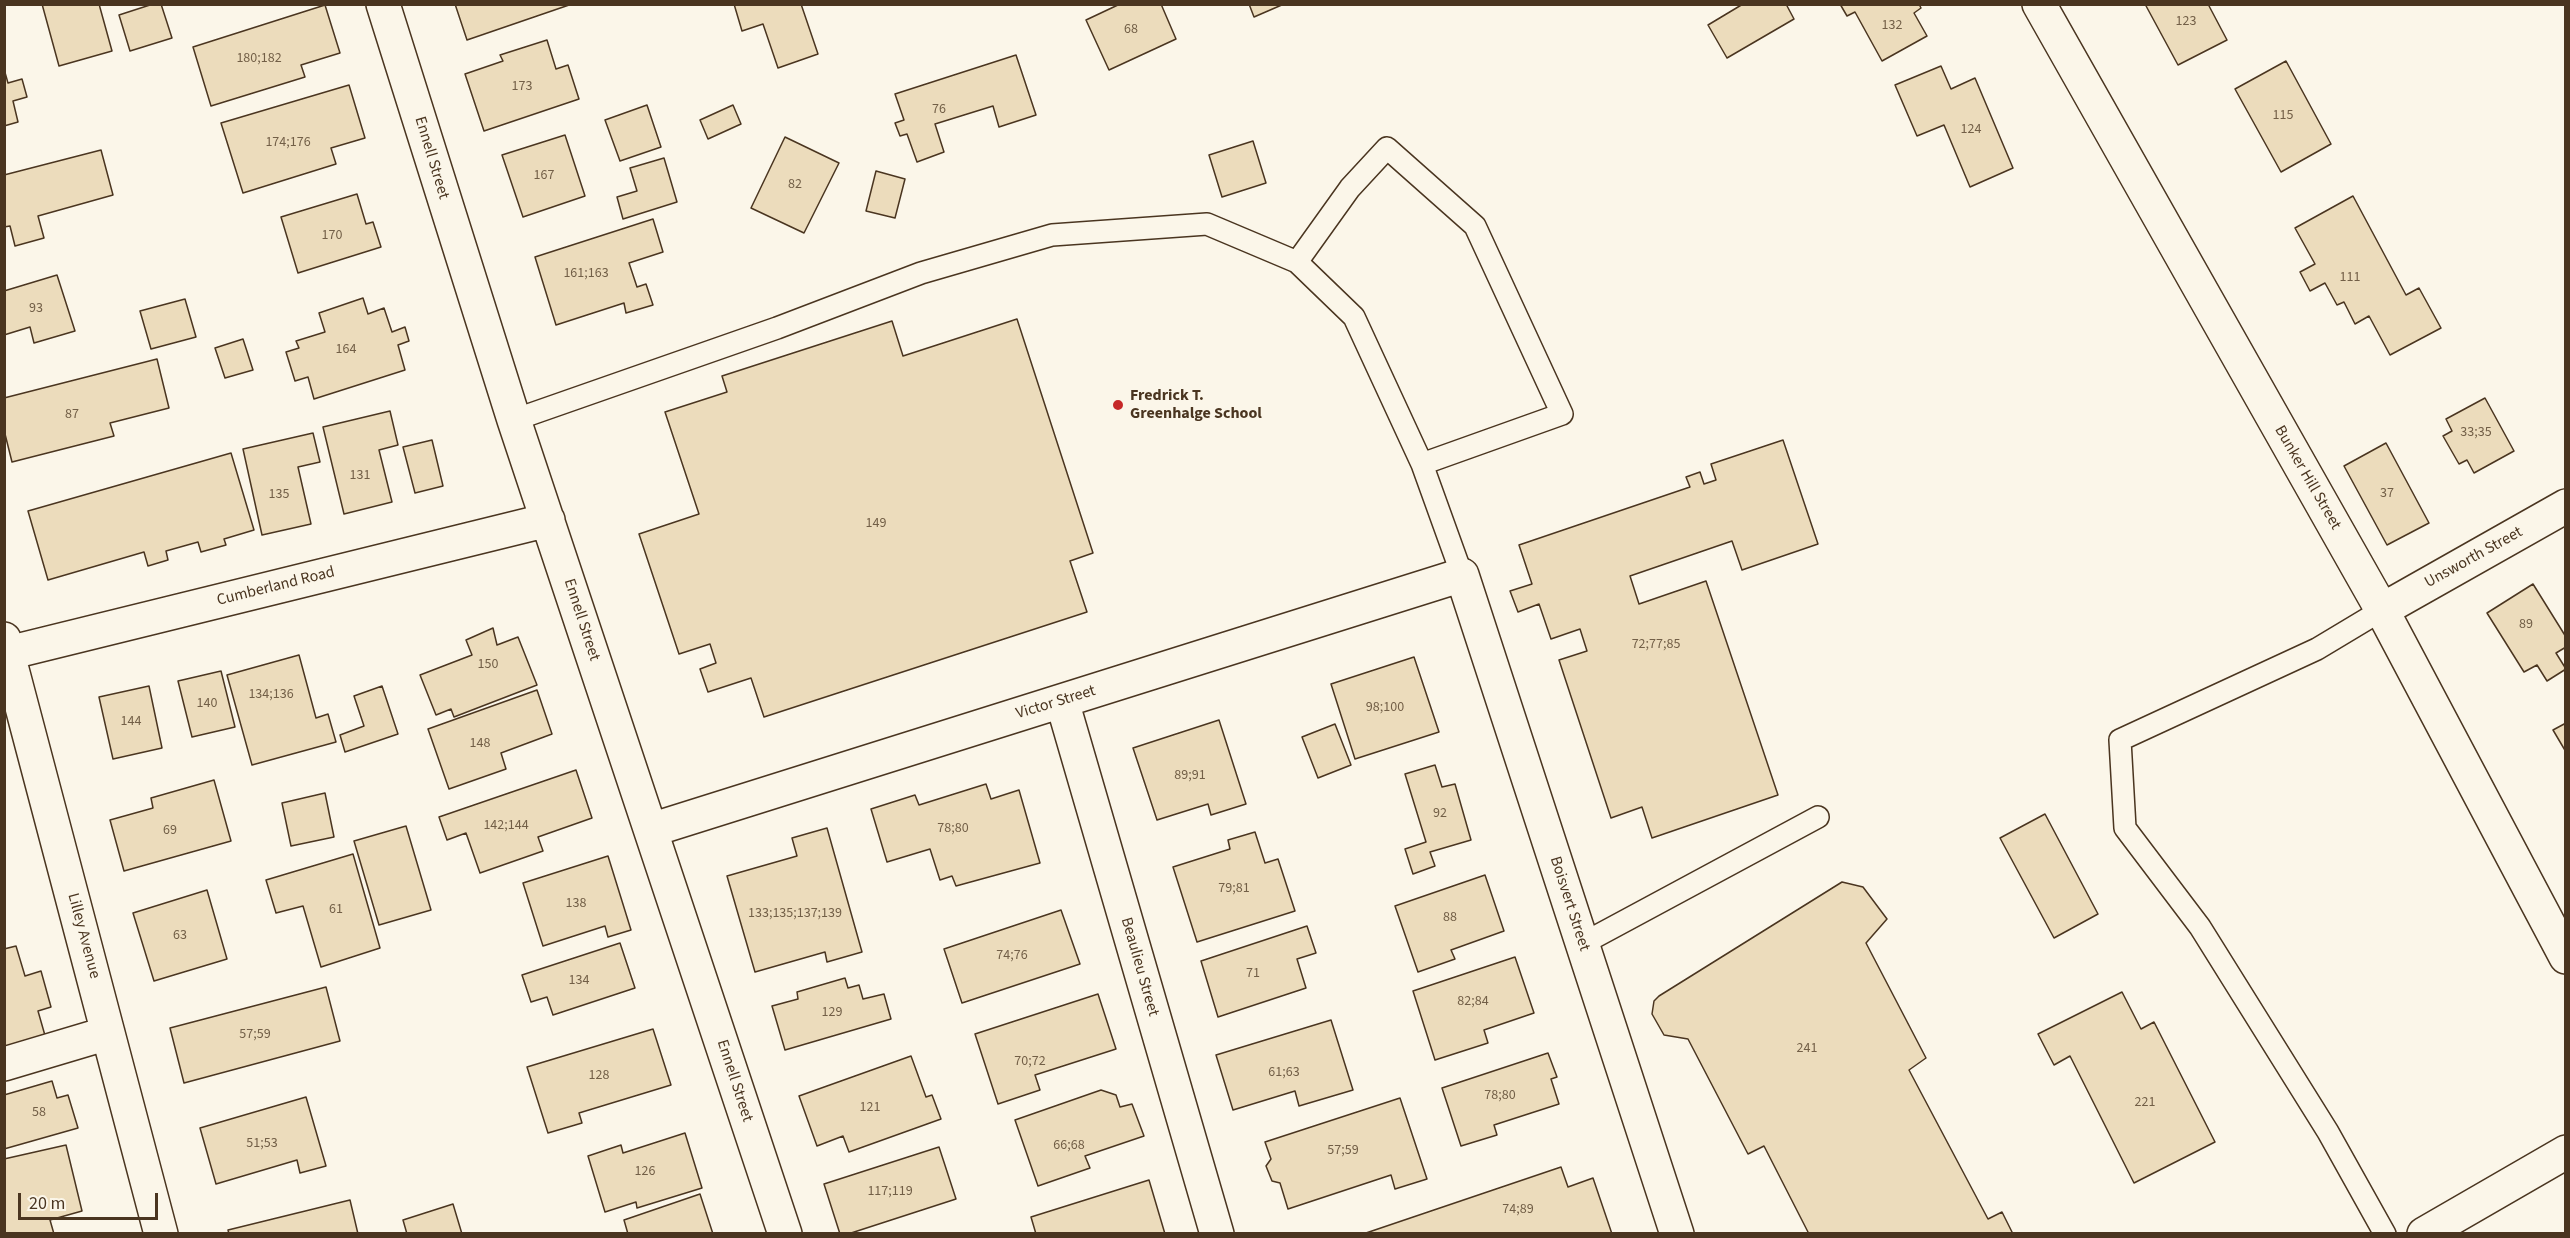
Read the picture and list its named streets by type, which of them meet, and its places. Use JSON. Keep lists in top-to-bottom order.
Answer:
{
  "streets": {
    "street": [
      "Ennell Street",
      "Bunker Hill Street",
      "Unsworth Street",
      "Cumberland Road",
      "Victor Street",
      "Boisvert Street",
      "Lilley Avenue",
      "Beaulieu Street"
    ]
  },
  "crossings": [
    ["Ennell Street", "Cumberland Road"],
    ["Ennell Street", "Victor Street"],
    ["Bunker Hill Street", "Unsworth Street"],
    ["Cumberland Road", "Lilley Avenue"],
    ["Victor Street", "Boisvert Street"],
    ["Victor Street", "Beaulieu Street"]
  ],
  "places": ["Fredrick T. Greenhalge School"],
  "house_numbers": [
    "123",
    "132",
    "68",
    "180;182",
    "173",
    "76",
    "115",
    "124",
    "174;176",
    "167",
    "82",
    "170",
    "161;163",
    "111",
    "93",
    "164",
    "87",
    "33;35",
    "131",
    "37",
    "135",
    "149",
    "89",
    "72;77;85",
    "150",
    "134;136",
    "140",
    "98;100",
    "144",
    "148",
    "89;91",
    "92",
    "142;144",
    "78;80",
    "69",
    "79;81",
    "138",
    "61",
    "133;135;137;139",
    "88",
    "63",
    "74;76",
    "71",
    "134",
    "82;84",
    "129",
    "57;59",
    "241",
    "70;72",
    "61;63",
    "128",
    "78;80",
    "221",
    "121",
    "58",
    "51;53",
    "66;68",
    "57;59",
    "126",
    "117;119",
    "74;89"
  ],
  "scale_bar": "20 m"
}
